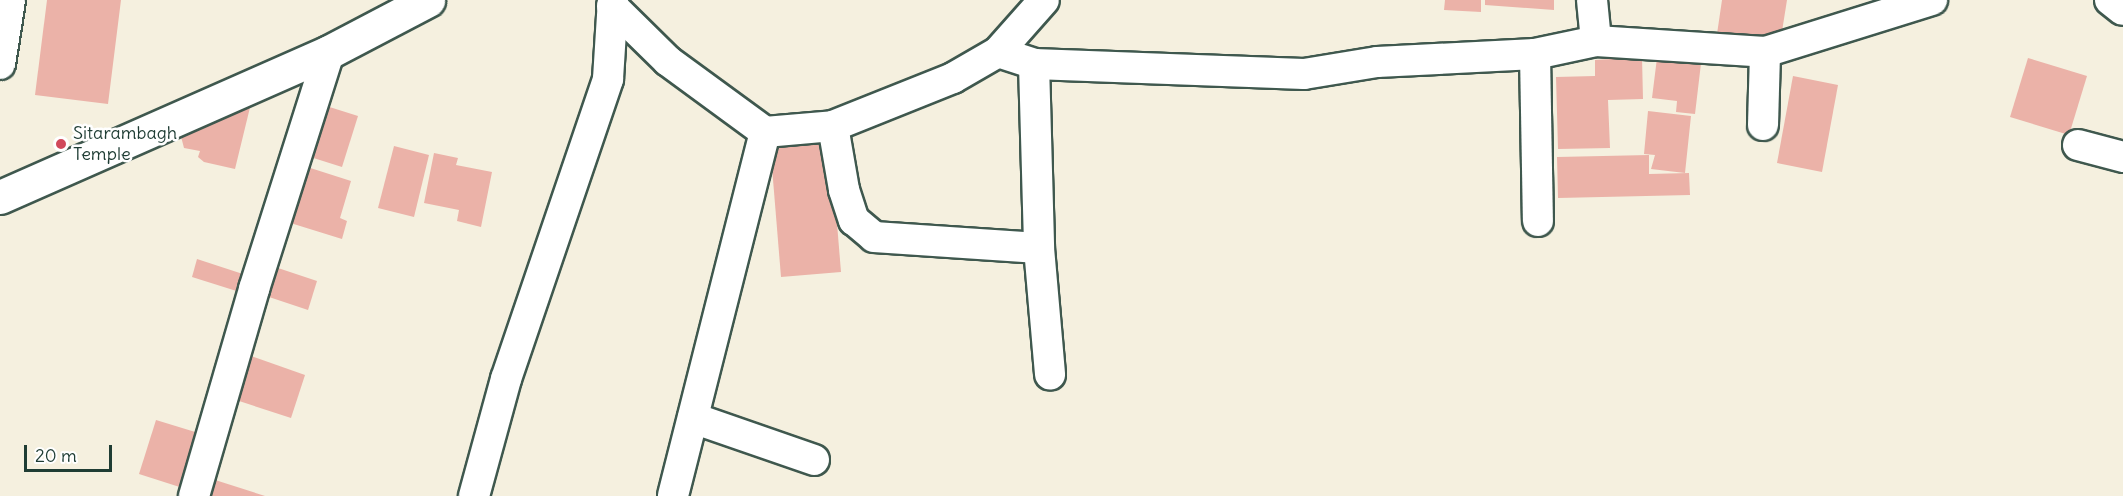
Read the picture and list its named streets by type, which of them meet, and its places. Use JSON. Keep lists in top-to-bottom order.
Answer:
{
  "places": ["Sitarambagh Temple"],
  "scale_bar": "20 m"
}
